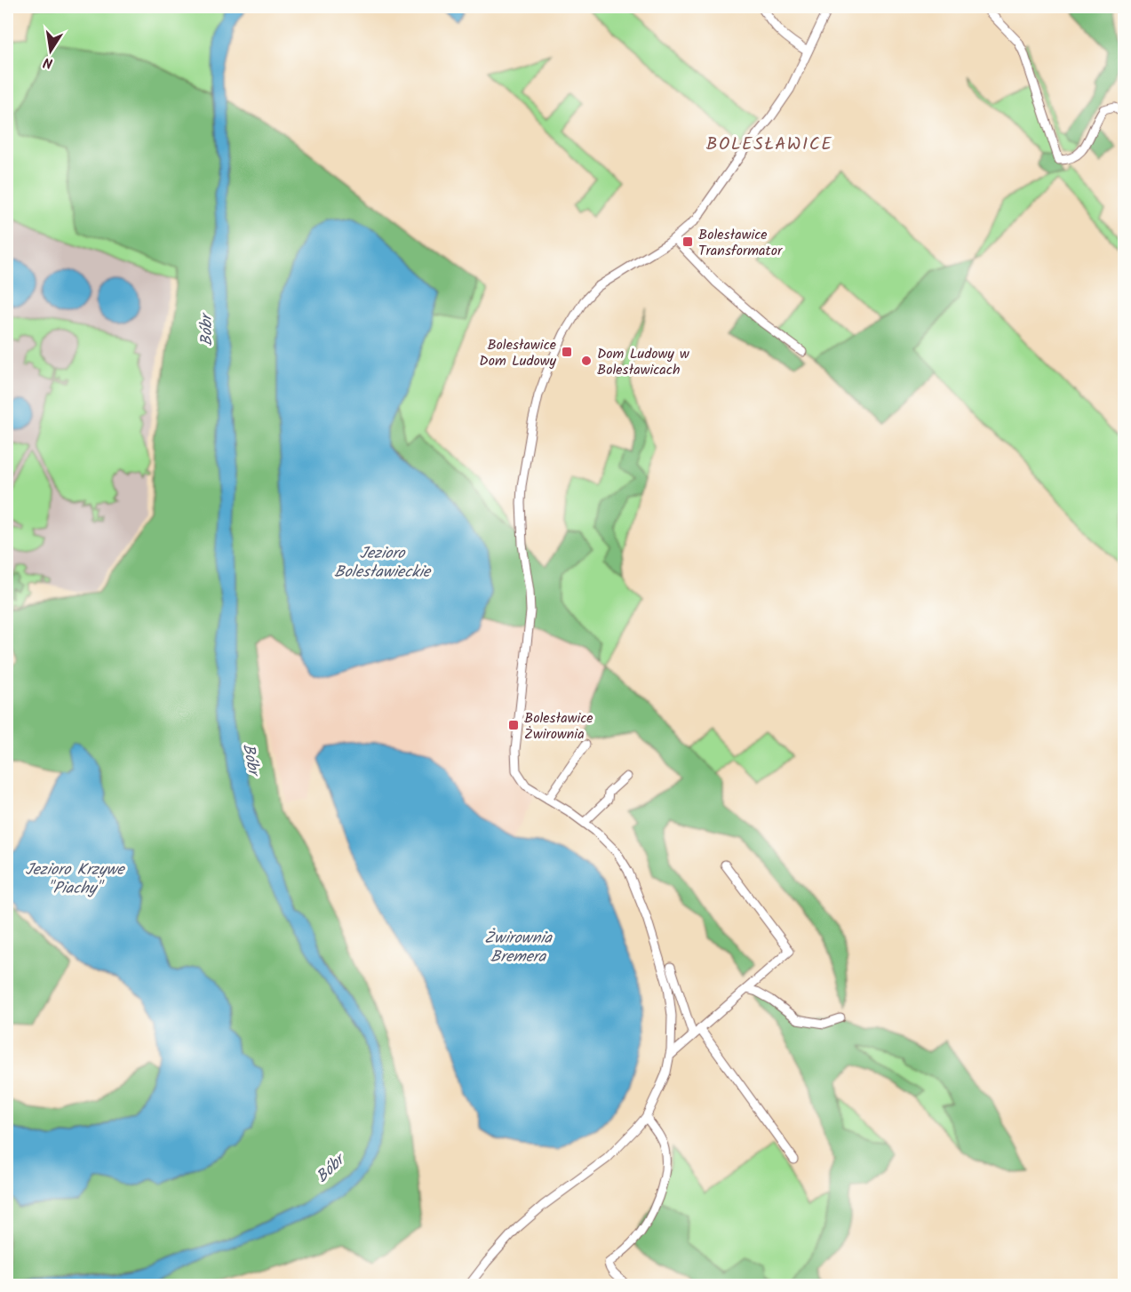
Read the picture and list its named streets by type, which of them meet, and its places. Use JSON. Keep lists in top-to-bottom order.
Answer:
{
  "districts": ["BOLESŁAWICE"],
  "water": [
    "Bóbr",
    "Jezioro Bolesławieckie",
    "Jezioro Krzywe \"Piachy\"",
    "Żwirownia Bremera"
  ],
  "places": {
    "transit": ["Bolesławice Transformator", "Bolesławice Dom Ludowy", "Bolesławice Żwirownia"],
    "other": ["Dom Ludowy w Bolesławicach"]
  },
  "north": "bottom"
}
